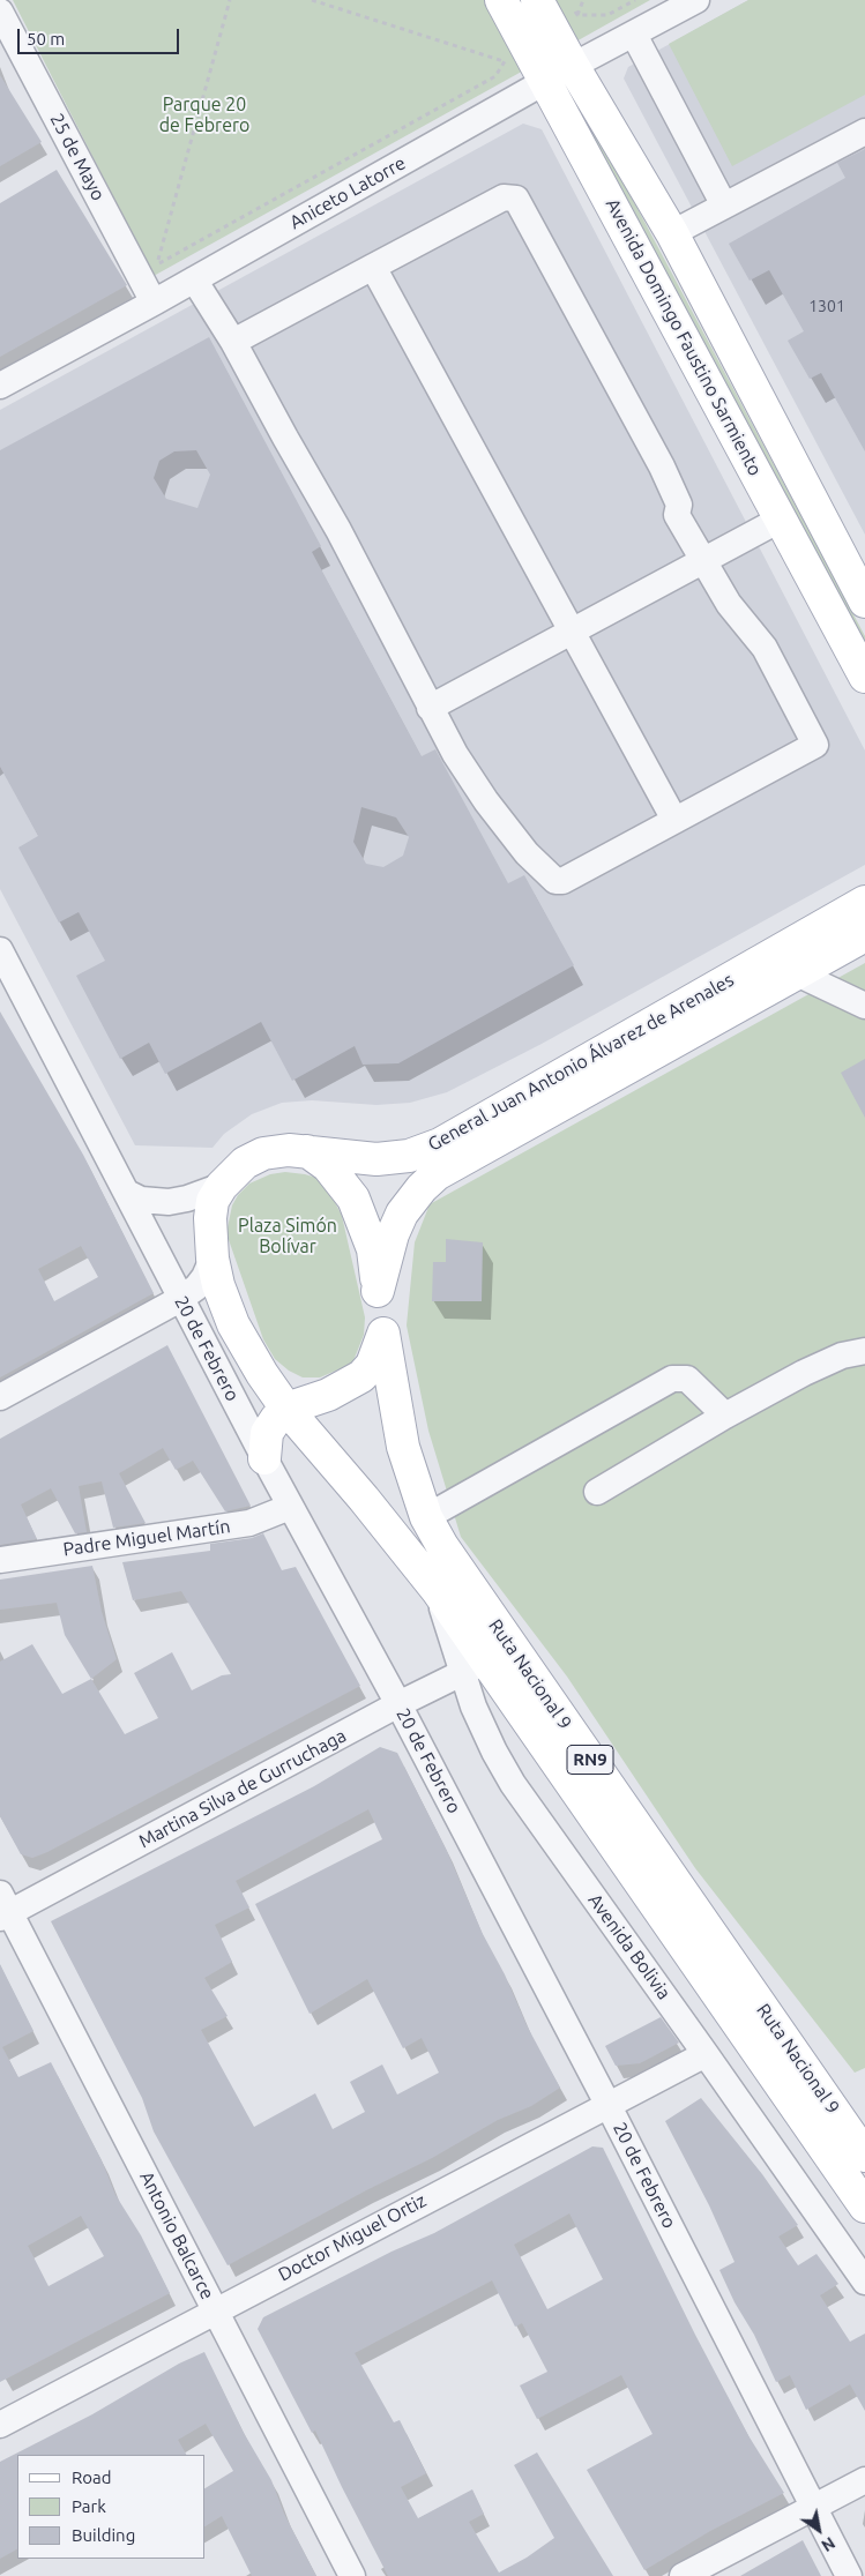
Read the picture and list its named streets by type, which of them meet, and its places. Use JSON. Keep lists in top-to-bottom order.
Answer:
{
  "streets": {
    "main road": [
      "Avenida Domingo Faustino Sarmiento",
      "General Juan Antonio Álvarez de Arenales",
      "Ruta Nacional 9",
      "RN9"
    ],
    "street": [
      "25 de Mayo",
      "Aniceto Latorre",
      "20 de Febrero",
      "Padre Miguel Martín",
      "Martina Silva de Gurruchaga",
      "Avenida Bolivia",
      "Antonio Balcarce",
      "Doctor Miguel Ortiz"
    ]
  },
  "crossings": [
    ["25 de Mayo", "Aniceto Latorre"],
    ["Aniceto Latorre", "Avenida Domingo Faustino Sarmiento"],
    ["General Juan Antonio Álvarez de Arenales", "20 de Febrero"],
    ["General Juan Antonio Álvarez de Arenales", "Ruta Nacional 9"],
    ["20 de Febrero", "Padre Miguel Martín"],
    ["20 de Febrero", "Martina Silva de Gurruchaga"],
    ["20 de Febrero", "Doctor Miguel Ortiz"],
    ["Ruta Nacional 9", "Martina Silva de Gurruchaga"],
    ["Ruta Nacional 9", "Avenida Bolivia"],
    ["Martina Silva de Gurruchaga", "Avenida Bolivia"],
    ["Martina Silva de Gurruchaga", "Antonio Balcarce"],
    ["Avenida Bolivia", "Doctor Miguel Ortiz"],
    ["Antonio Balcarce", "Doctor Miguel Ortiz"]
  ],
  "parks": ["Parque 20 de Febrero", "Plaza Simón Bolívar"],
  "house_numbers": ["1301"],
  "legend": ["Road", "Park", "Building"],
  "scale_bar": "50 m",
  "north": "bottom right"
}
